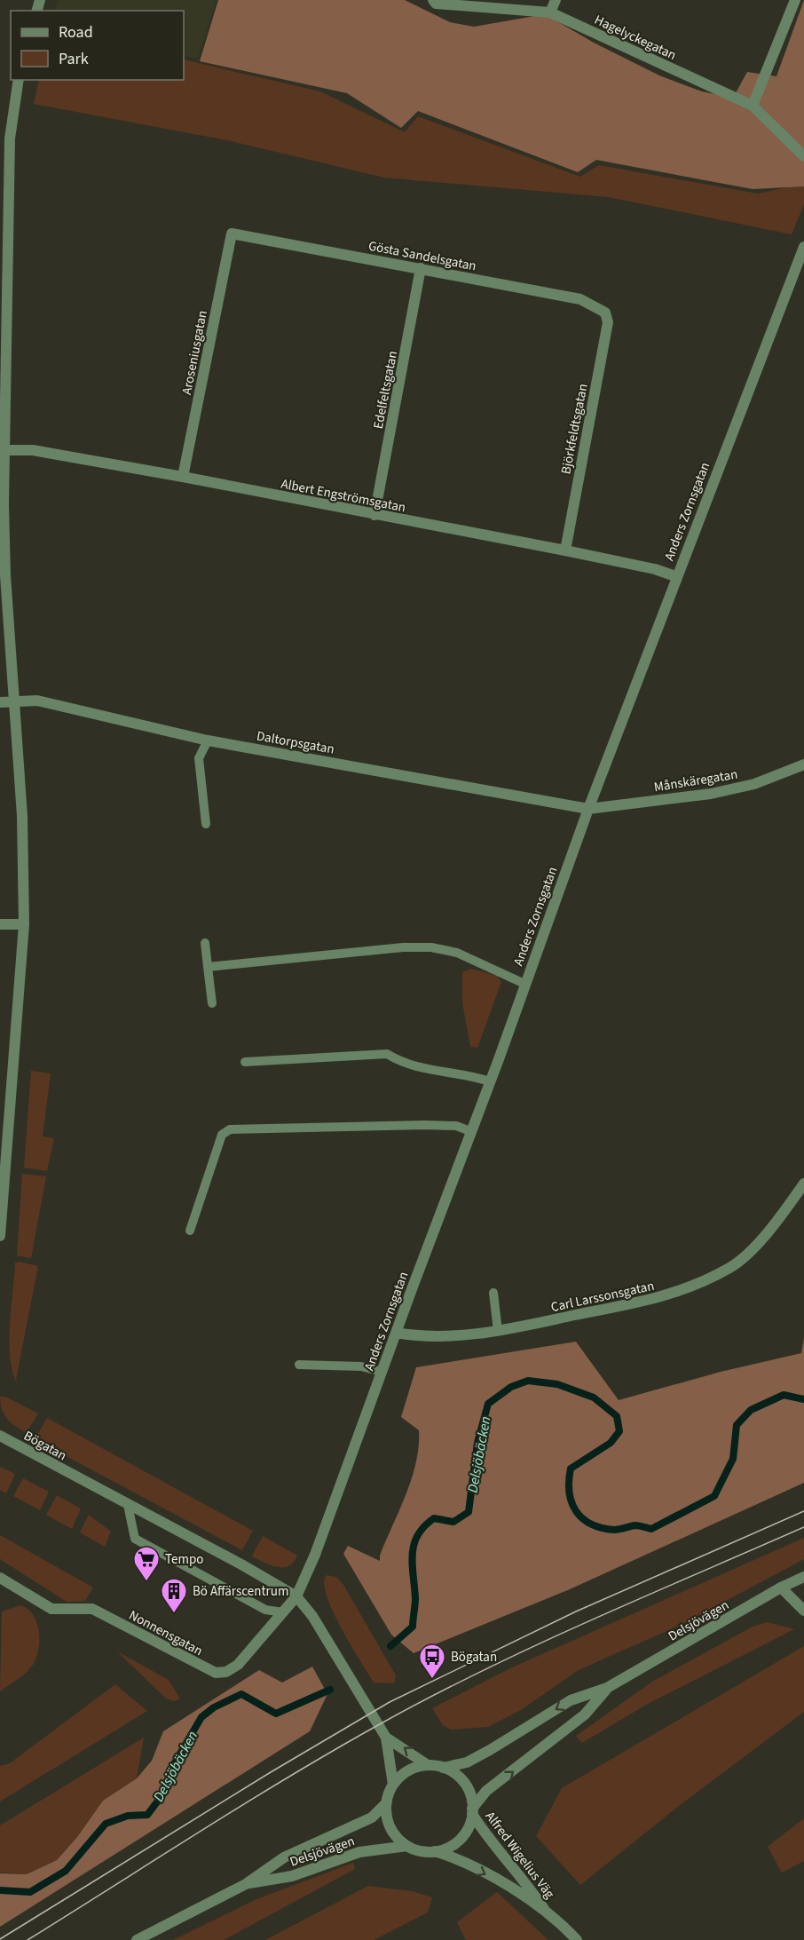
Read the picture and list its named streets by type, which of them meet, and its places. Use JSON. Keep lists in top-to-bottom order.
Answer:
{
  "streets": {
    "street": [
      "Hagelyckegatan",
      "Gösta Sandelsgatan",
      "Aroseniusgatan",
      "Edelfeltsgatan",
      "Björkfeldtsgatan",
      "Albert Engströmsgatan",
      "Anders Zornsgatan",
      "Daltorpsgatan",
      "Månskäregatan",
      "Carl Larssonsgatan",
      "Bögatan",
      "Delsjövägen",
      "Nonnensgatan",
      "Alfred Wigelius Väg"
    ]
  },
  "crossings": [
    ["Gösta Sandelsgatan", "Aroseniusgatan"],
    ["Gösta Sandelsgatan", "Edelfeltsgatan"],
    ["Gösta Sandelsgatan", "Björkfeldtsgatan"],
    ["Aroseniusgatan", "Albert Engströmsgatan"],
    ["Edelfeltsgatan", "Albert Engströmsgatan"],
    ["Björkfeldtsgatan", "Albert Engströmsgatan"],
    ["Albert Engströmsgatan", "Anders Zornsgatan"],
    ["Anders Zornsgatan", "Daltorpsgatan"],
    ["Anders Zornsgatan", "Månskäregatan"],
    ["Anders Zornsgatan", "Carl Larssonsgatan"],
    ["Anders Zornsgatan", "Bögatan"],
    ["Anders Zornsgatan", "Nonnensgatan"],
    ["Daltorpsgatan", "Månskäregatan"],
    ["Bögatan", "Delsjövägen"],
    ["Bögatan", "Nonnensgatan"],
    ["Bögatan", "Alfred Wigelius Väg"],
    ["Delsjövägen", "Alfred Wigelius Väg"]
  ],
  "water": ["Delsjöbäcken"],
  "places": {
    "supermarket": ["Tempo"],
    "building": ["Bö Affärscentrum"],
    "bus stop": ["Bögatan"]
  },
  "legend": ["Road", "Park"]
}
